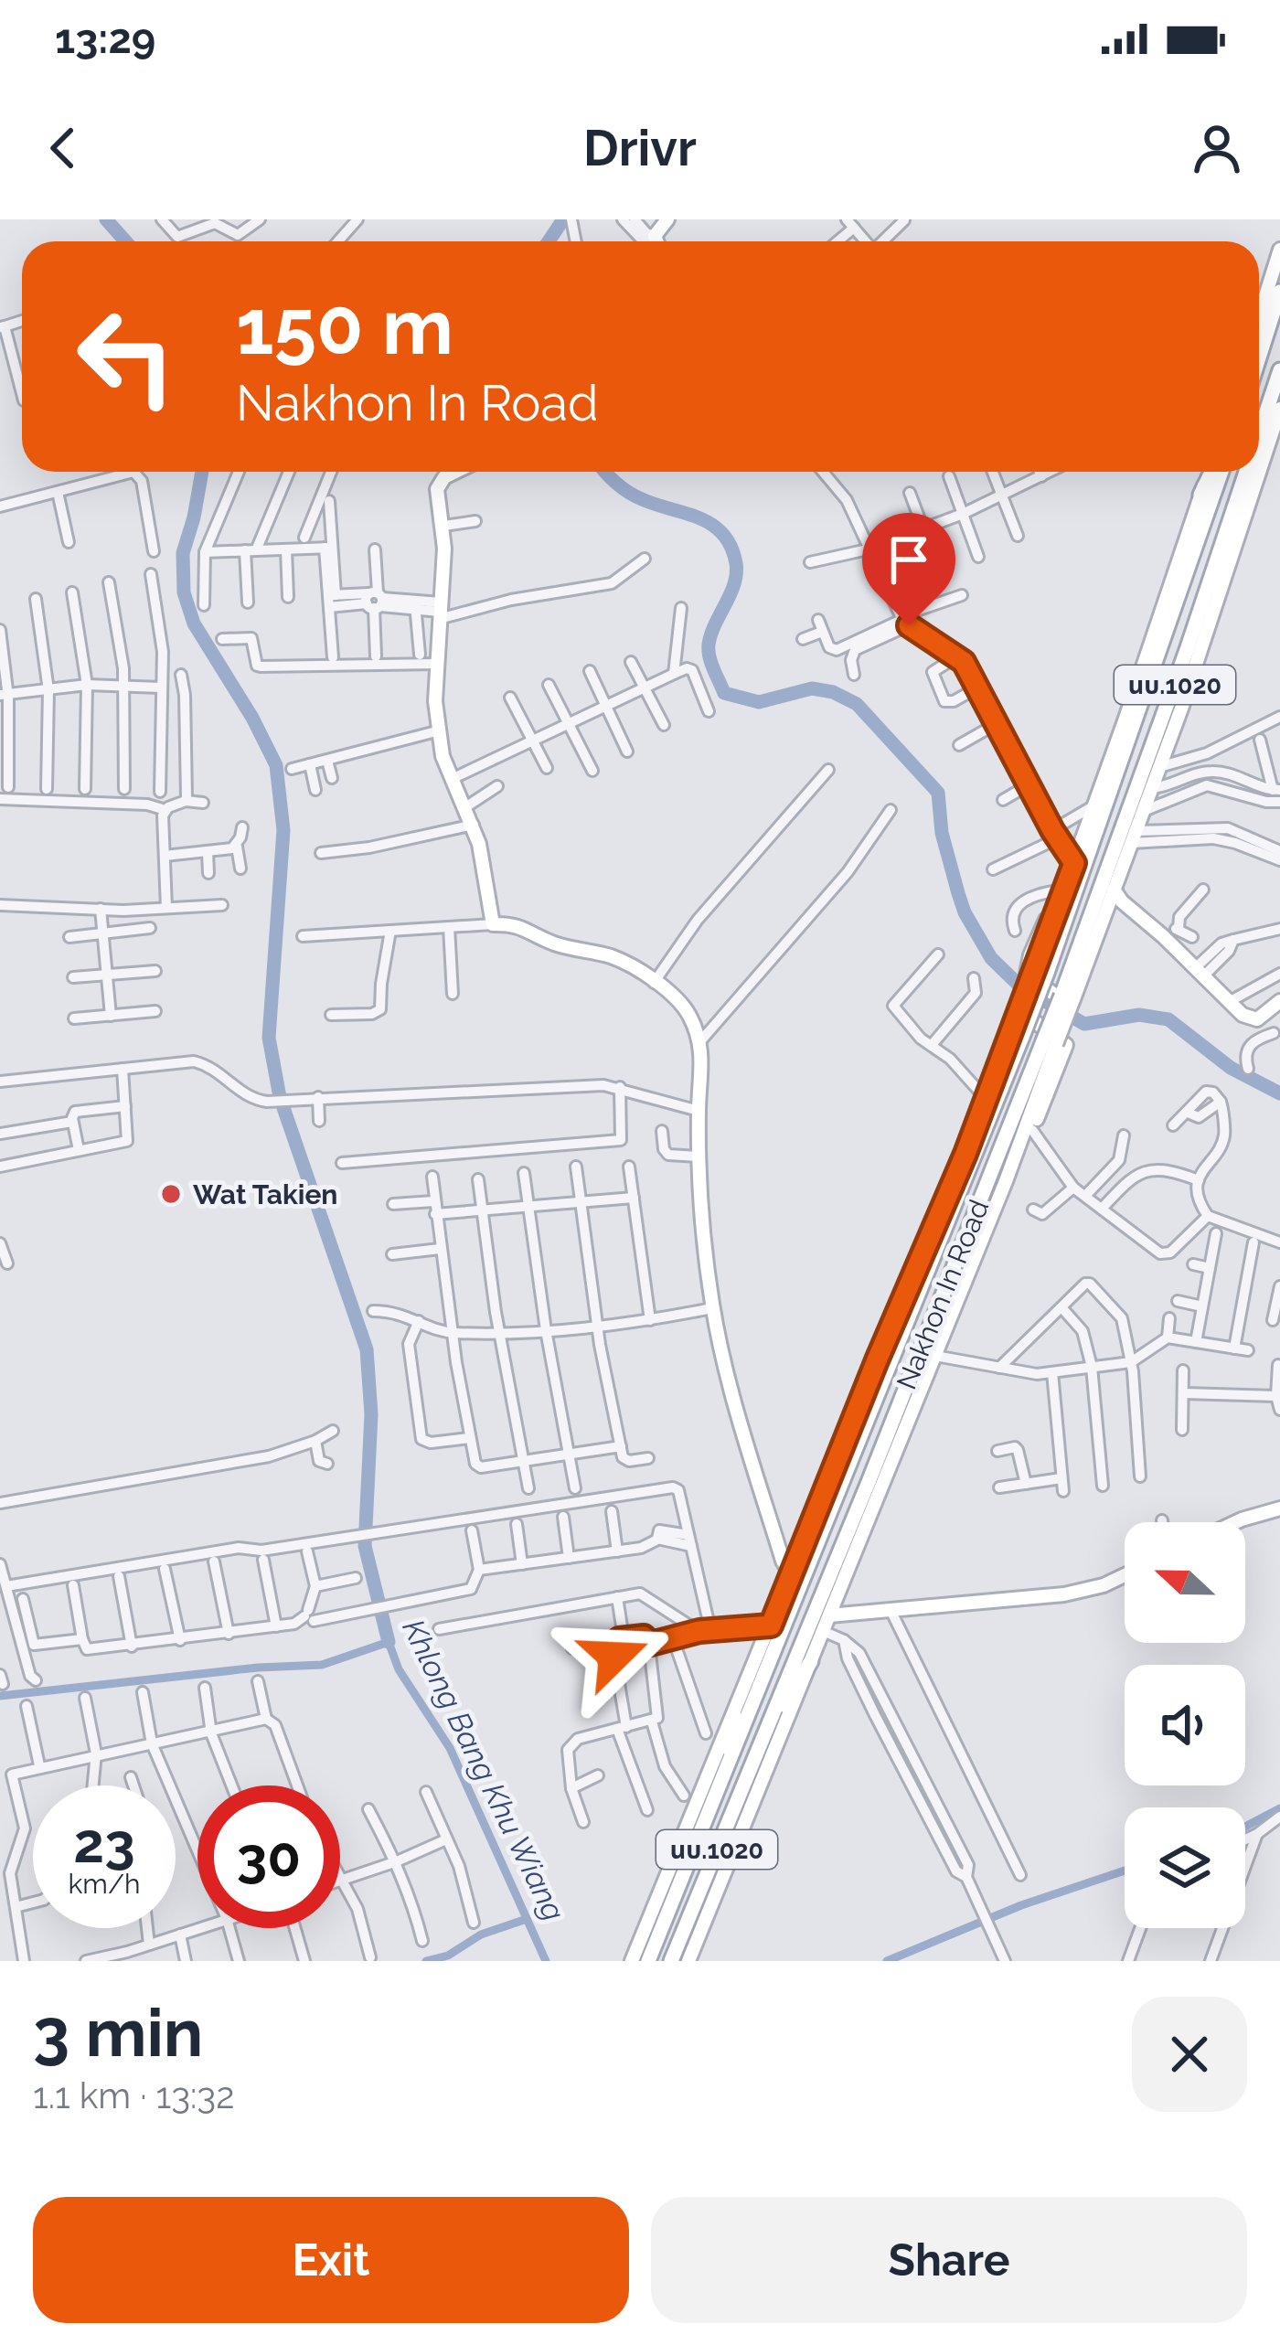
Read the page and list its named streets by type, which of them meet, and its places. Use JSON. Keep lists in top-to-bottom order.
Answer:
{
  "streets": {
    "main road": ["นบ.1020", "Nakhon In Road"]
  },
  "water": ["Khlong Bang Khu Wiang"],
  "places": ["Wat Takien"],
  "north": "left",
  "page": {
    "status": "13:29",
    "header": "Drivr",
    "turn": ["150 m", "Nakhon In Road"],
    "speed": "23 km/h",
    "limit": "30",
    "heading": ["3 min", "1.1 km · 13:32"],
    "buttons": ["Exit", "Share"]
  }
}
